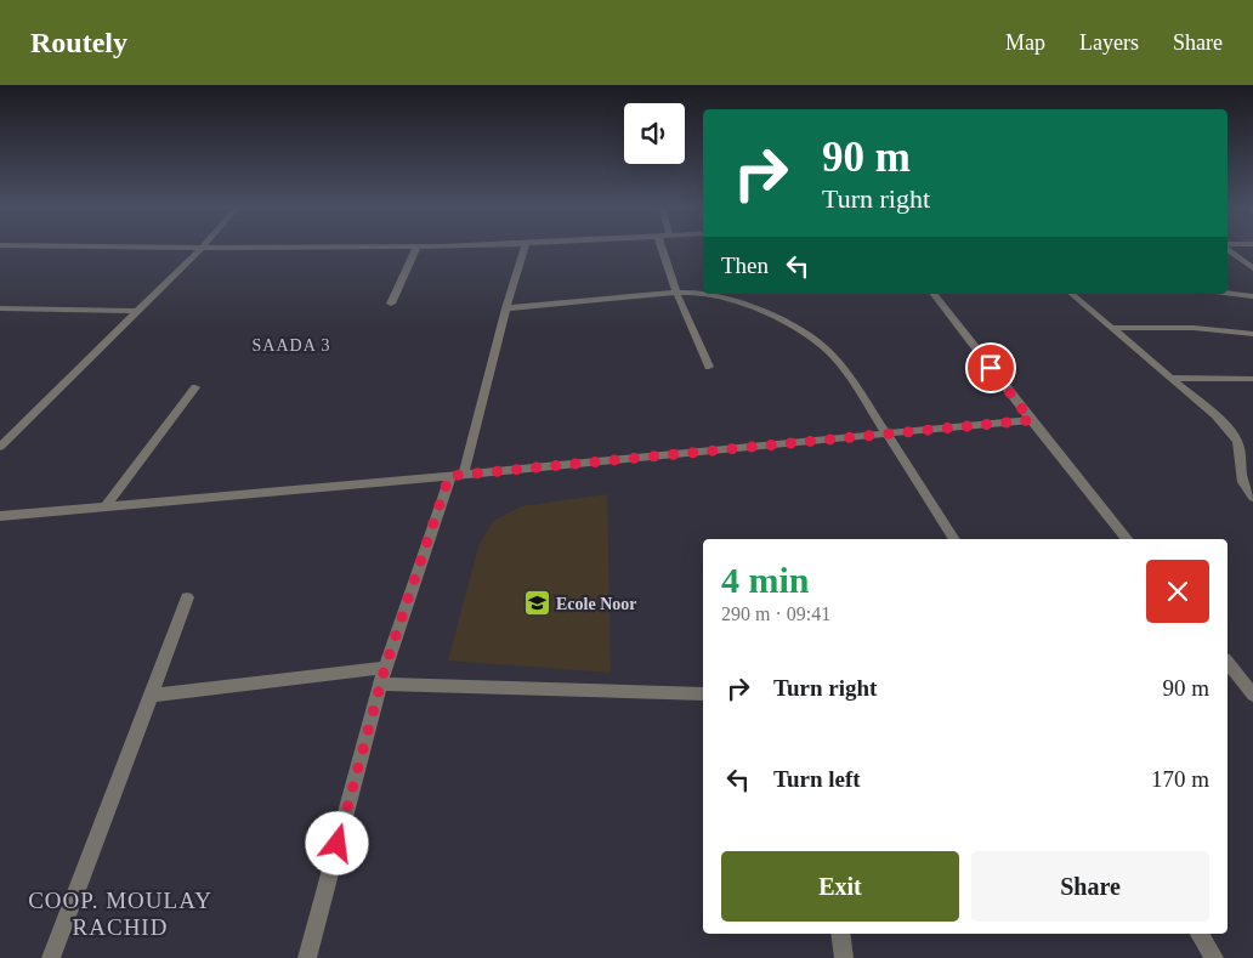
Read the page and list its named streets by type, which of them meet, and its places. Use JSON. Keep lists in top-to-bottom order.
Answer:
{
  "districts": ["SAADA 3", "COOP. MOULAY RACHID"],
  "places": {
    "school or university": ["Ecole Noor"]
  },
  "page": {
    "header": "Routely",
    "nav": ["Map", "Layers", "Share"],
    "turn": ["90 m", "Turn right"],
    "then": "Then",
    "heading": ["4 min", "290 m · 09:41"],
    "list": [
      {
        "name": "Turn right",
        "value": "90 m"
      },
      {
        "name": "Turn left",
        "value": "170 m"
      }
    ],
    "buttons": ["Exit", "Share"]
  }
}
